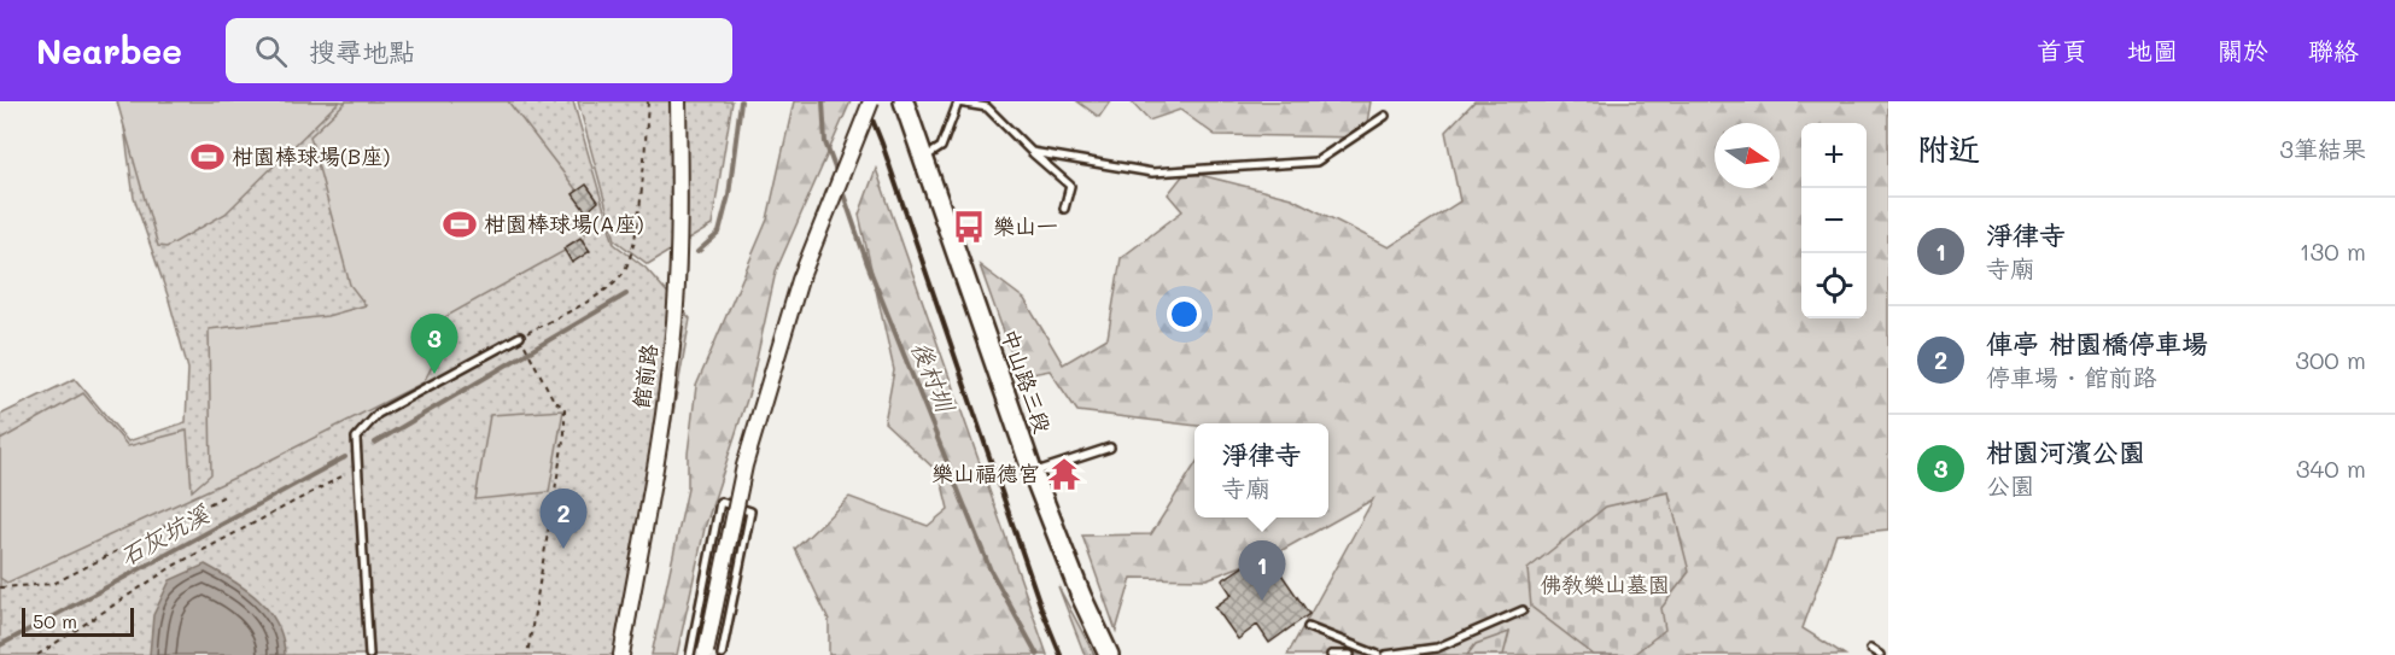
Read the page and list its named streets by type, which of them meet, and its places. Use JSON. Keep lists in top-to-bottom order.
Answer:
{
  "streets": {
    "main road": ["中山路三段"],
    "street": ["館前路"]
  },
  "water": ["後村圳", "石灰坑溪"],
  "parks": ["佛教樂山墓園"],
  "places": {
    "sports": ["柑園棒球場(B座)", "柑園棒球場(A座)"],
    "bus stop": ["樂山一"],
    "temple": ["樂山福德宮"]
  },
  "scale_bar": "50 m",
  "north": "right",
  "page": {
    "header": "Nearbee",
    "search": "搜尋地點",
    "nav": [
      "首頁",
      "地圖",
      "關於",
      "聯絡"
    ],
    "heading": ["附近", "3筆結果"],
    "map_buttons": ["+", "−"],
    "list": [
      {
        "mark": "1",
        "name": "淨律寺",
        "note": "寺廟",
        "value": "130 m"
      },
      {
        "mark": "2",
        "name": "俥亭 柑園橋停車場",
        "note": "停車場 · 館前路",
        "value": "300 m"
      },
      {
        "mark": "3",
        "name": "柑園河濱公園",
        "note": "公園",
        "value": "340 m"
      }
    ],
    "pins": ["3", "2", "1"],
    "popup": ["淨律寺", "寺廟"],
    "scale": "50 m"
  }
}
